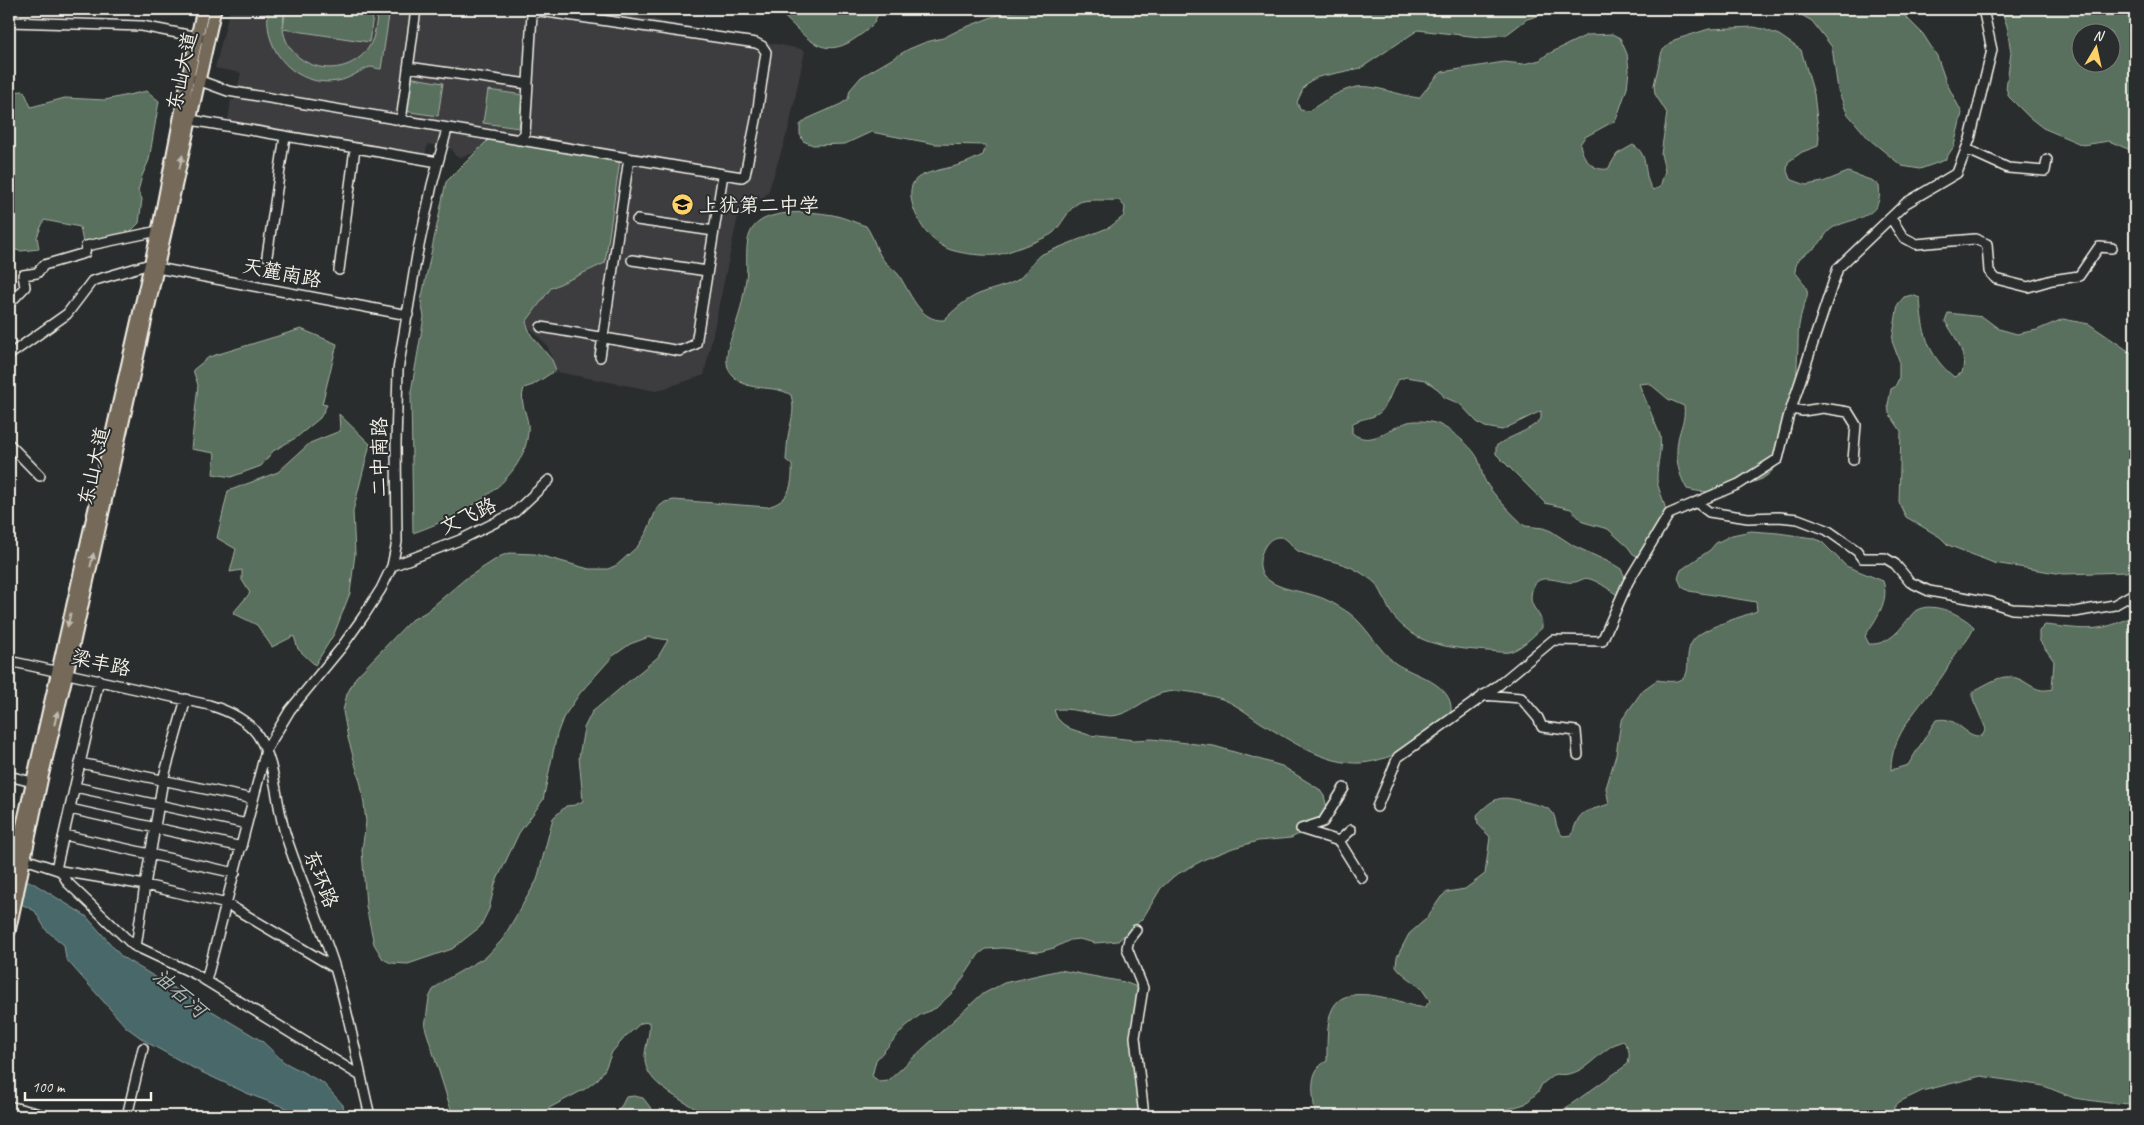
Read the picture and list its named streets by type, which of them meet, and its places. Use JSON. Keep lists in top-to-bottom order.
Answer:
{
  "streets": {
    "main road": ["东山大道"],
    "street": [
      "天麓南路",
      "二中南路",
      "文飞路",
      "梁丰路",
      "东环路"
    ]
  },
  "crossings": [
    ["东山大道", "天麓南路"],
    ["东山大道", "梁丰路"],
    ["天麓南路", "二中南路"],
    ["二中南路", "文飞路"],
    ["二中南路", "东环路"],
    ["梁丰路", "东环路"]
  ],
  "water": ["油石河"],
  "places": {
    "school or university": ["上犹第二中学"]
  },
  "scale_bar": "100 m",
  "north": "top"
}
